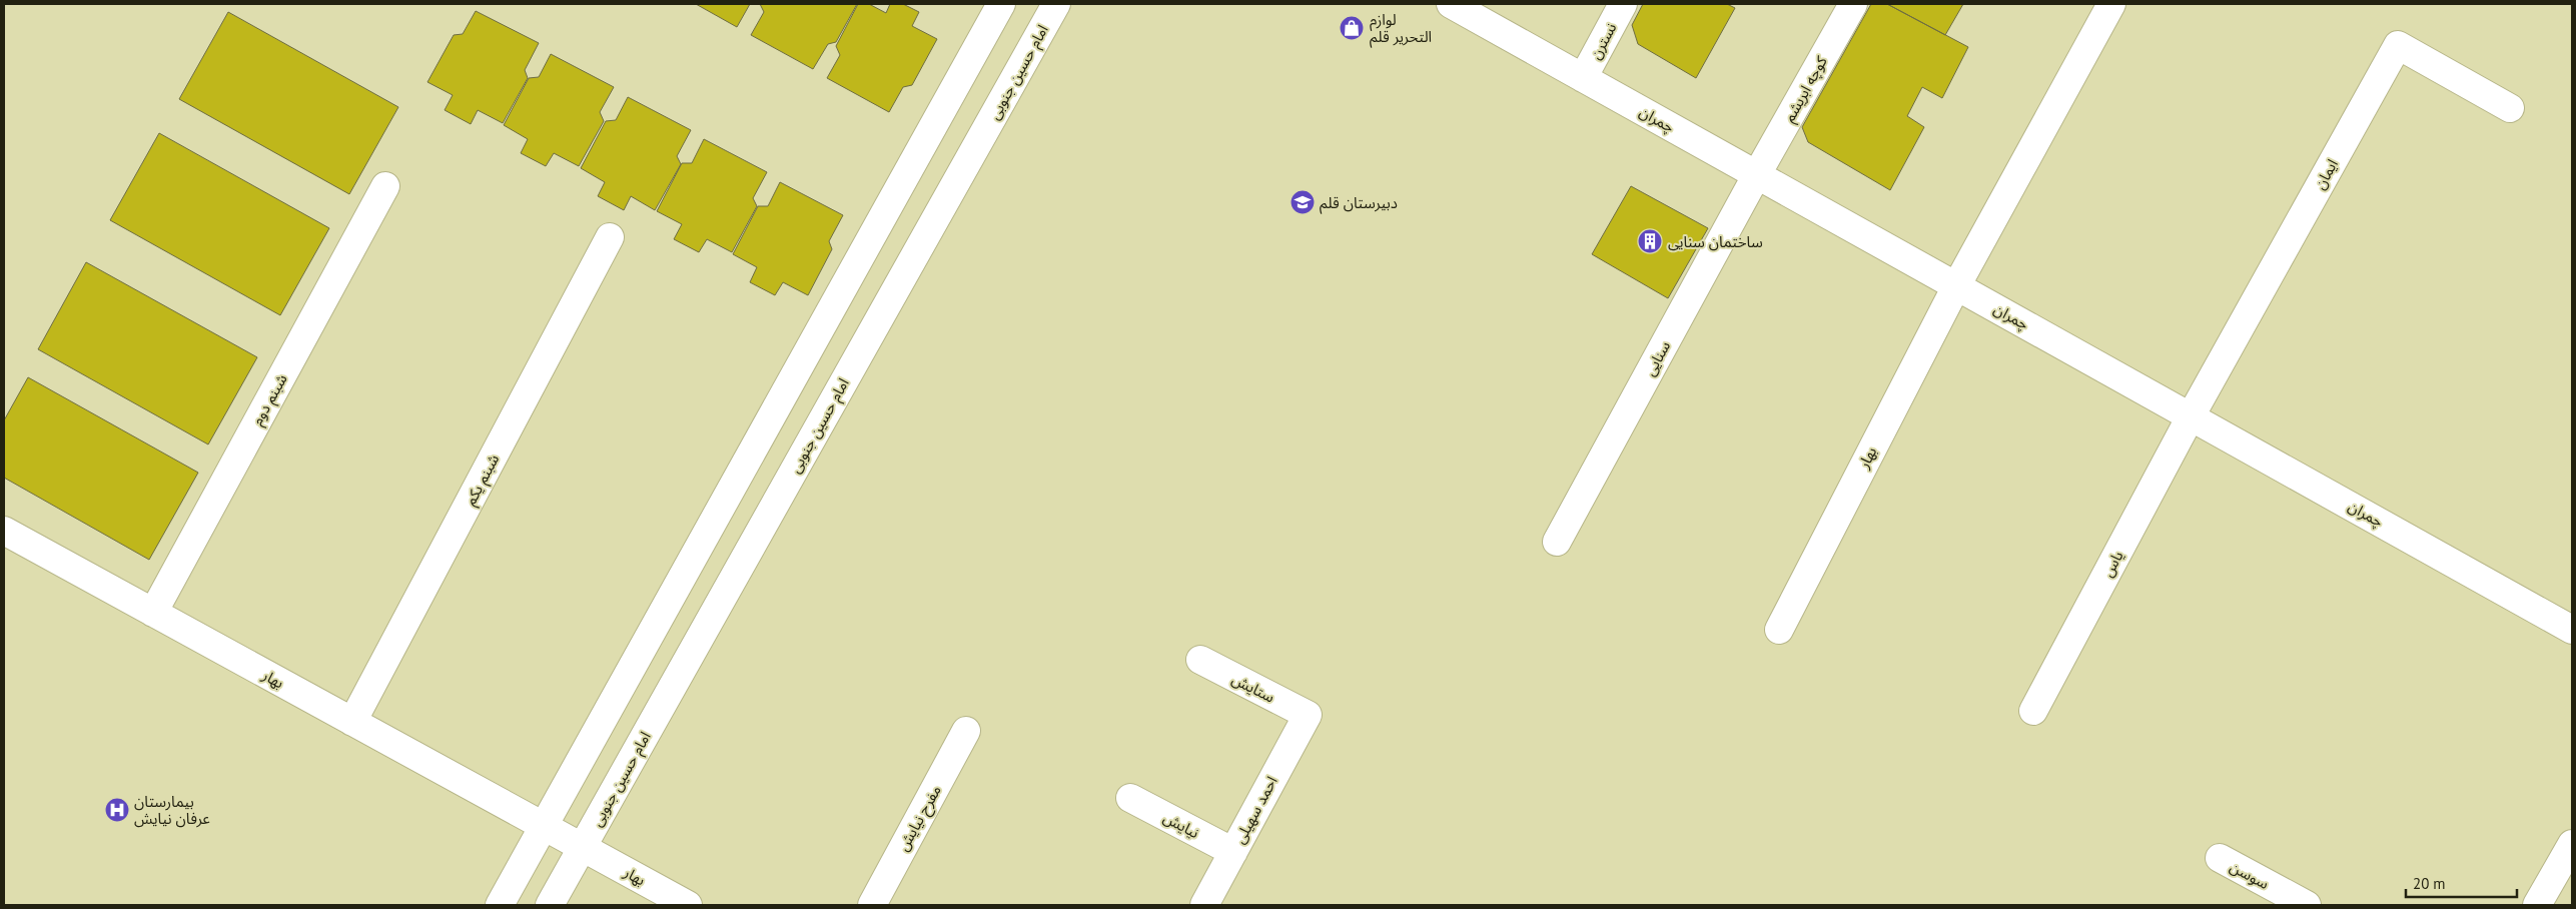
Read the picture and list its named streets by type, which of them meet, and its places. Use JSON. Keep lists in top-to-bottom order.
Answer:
{
  "streets": {
    "street": [
      "نسترن",
      "امام حسین جنوبی",
      "کوچه ابریشم",
      "چمران",
      "ایمان",
      "سنایی",
      "شبنم دوم",
      "بهار",
      "شبنم یکم",
      "یاس",
      "ستایش",
      "احمد سهیلی",
      "مفرح نیایش",
      "نیایش",
      "سوسن"
    ]
  },
  "crossings": [
    ["نسترن", "چمران"],
    ["امام حسین جنوبی", "بهار"],
    ["کوچه ابریشم", "چمران"],
    ["کوچه ابریشم", "سنایی"],
    ["چمران", "ایمان"],
    ["چمران", "سنایی"],
    ["چمران", "بهار"],
    ["چمران", "یاس"],
    ["ایمان", "یاس"],
    ["شبنم دوم", "بهار"],
    ["بهار", "شبنم یکم"],
    ["ستایش", "احمد سهیلی"],
    ["احمد سهیلی", "نیایش"]
  ],
  "places": {
    "shop": ["لوازم التحریر قلم"],
    "school or university": ["دبیرستان قلم"],
    "building": ["ساختمان سنایی"],
    "hospital": ["بيمارستان عرفان نيايش"]
  },
  "scale_bar": "20 m"
}
